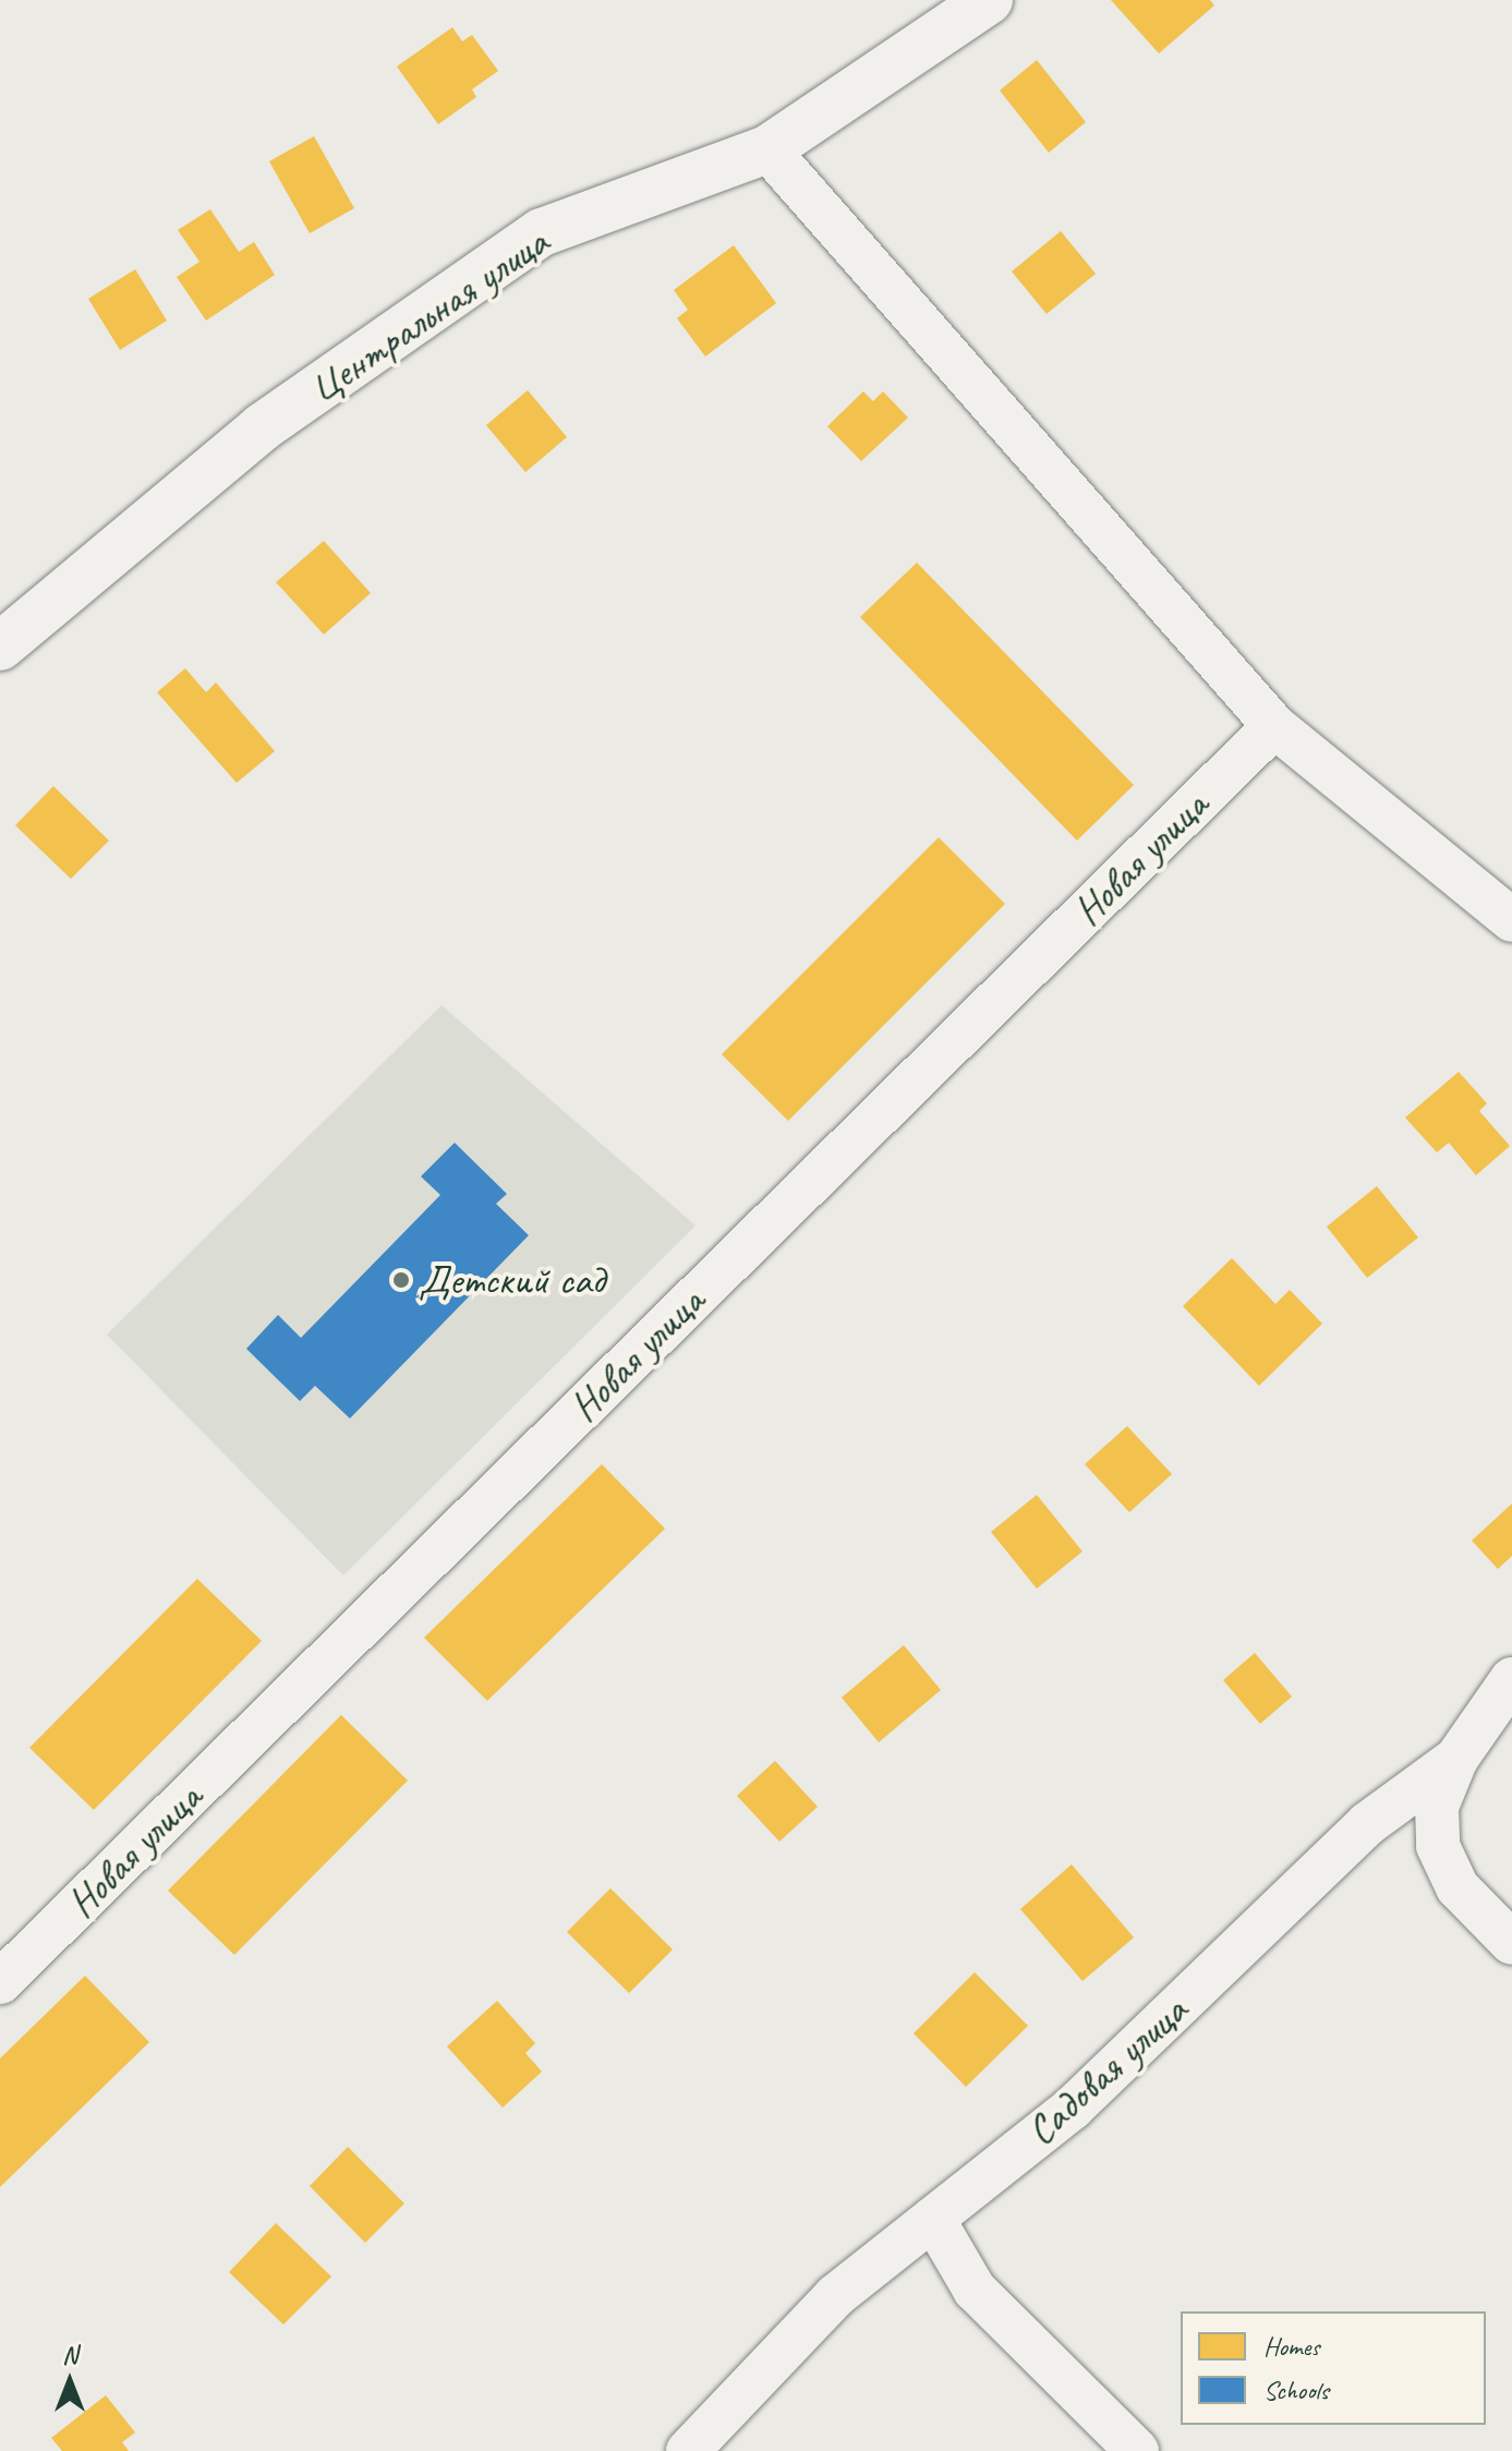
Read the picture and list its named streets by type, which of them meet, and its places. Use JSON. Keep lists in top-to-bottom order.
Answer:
{
  "streets": {
    "street": ["Центральная улица", "Новая улица", "Садовая улица"]
  },
  "places": ["Детский сад"],
  "legend": ["Homes", "Schools"],
  "north": "top"
}
